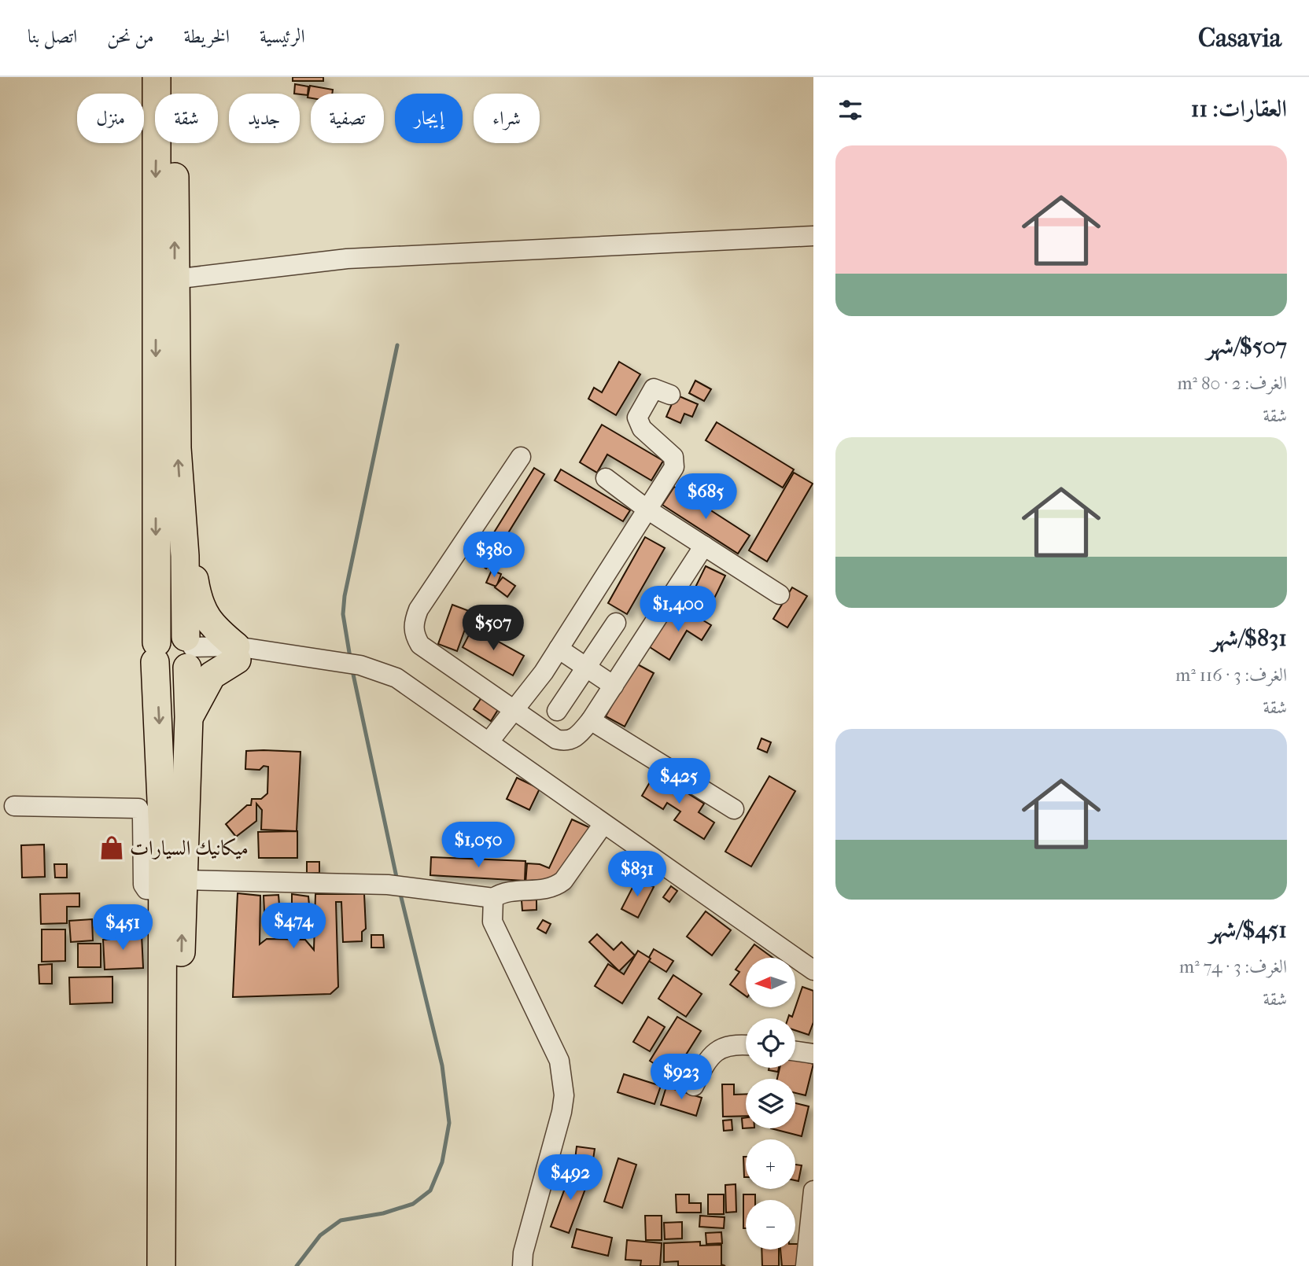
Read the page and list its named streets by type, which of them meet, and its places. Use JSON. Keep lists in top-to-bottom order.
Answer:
{
  "places": {
    "shop": ["ميكانيك السيارات"]
  },
  "north": "left",
  "page": {
    "header": "Casavia",
    "nav": [
      "الرئيسية",
      "الخريطة",
      "من نحن",
      "اتصل بنا"
    ],
    "heading": "العقارات: 11",
    "chip": [
      "شراء",
      "إيجار",
      "تصفية",
      "جديد",
      "شقة",
      "منزل"
    ],
    "list": [
      {
        "name": "$507/شهر",
        "note": "الغرف: 2 · 80 m² · شقة"
      },
      {
        "name": "$831/شهر",
        "note": "الغرف: 3 · 116 m² · شقة"
      },
      {
        "name": "$451/شهر",
        "note": "الغرف: 3 · 74 m² · شقة"
      }
    ],
    "price": [
      "$685",
      "$380",
      "$1,400",
      "$507",
      "$425",
      "$1,050",
      "$831",
      "$474",
      "$451",
      "$923",
      "$492"
    ],
    "map_buttons": ["+", "−"]
  }
}
